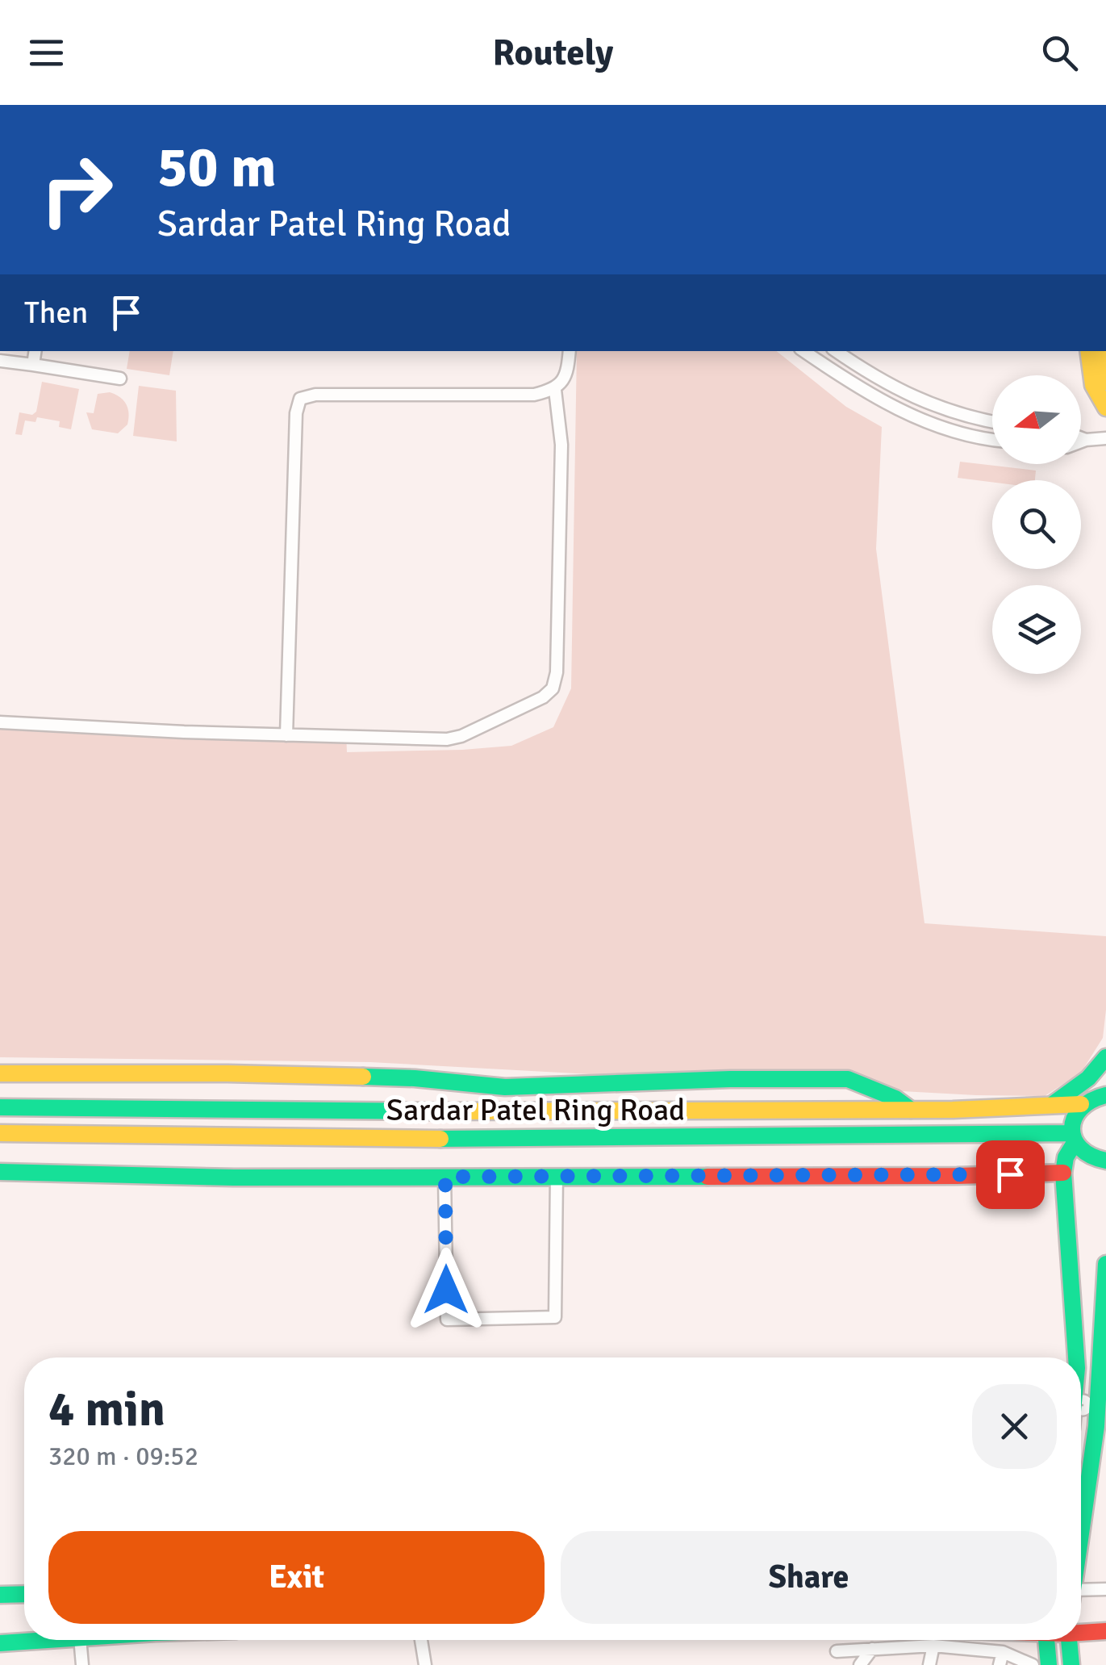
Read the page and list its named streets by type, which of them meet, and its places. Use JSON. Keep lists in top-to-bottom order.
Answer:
{
  "streets": {
    "main road": ["Sardar Patel Ring Road"]
  },
  "north": "left",
  "page": {
    "header": "Routely",
    "turn": ["50 m", "Sardar Patel Ring Road"],
    "then": "Then",
    "heading": ["4 min", "320 m · 09:52"],
    "buttons": ["Exit", "Share"]
  }
}
